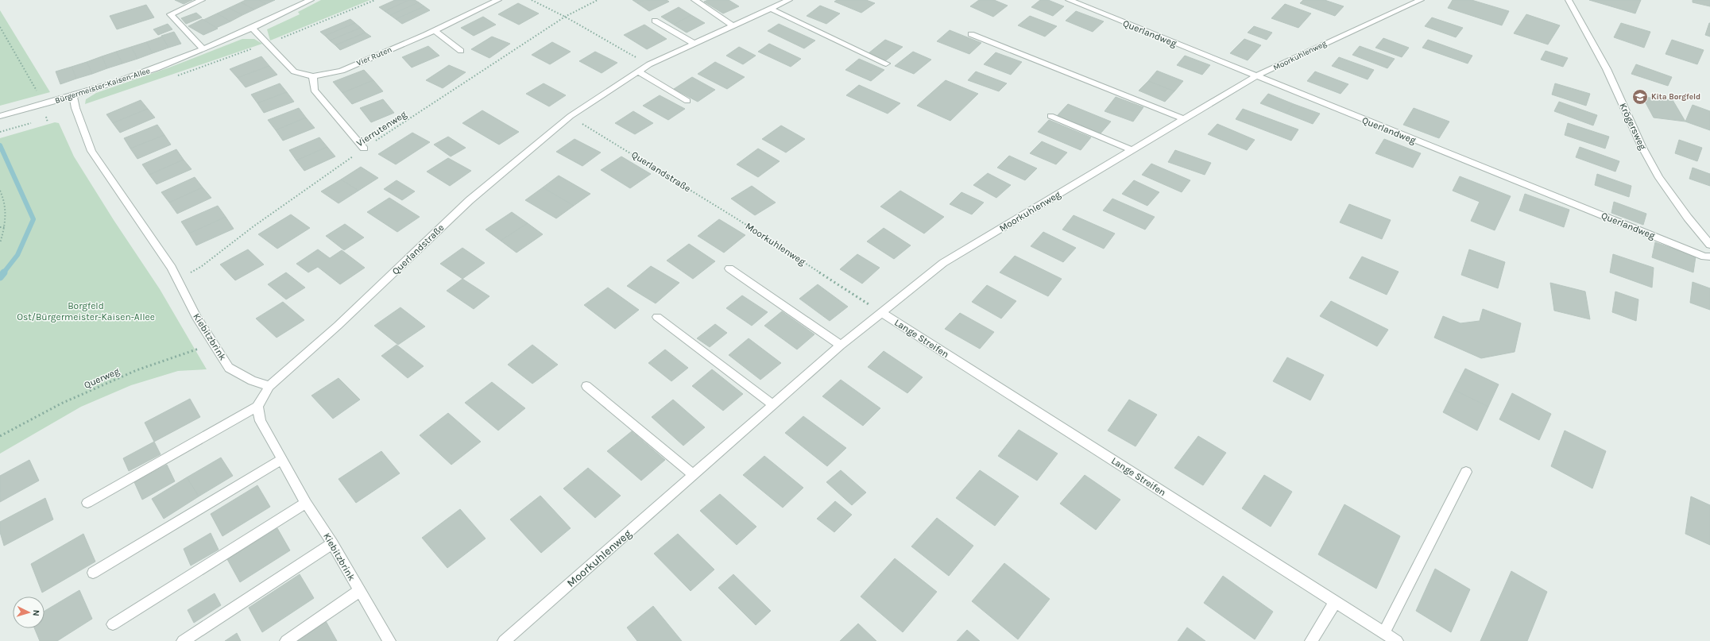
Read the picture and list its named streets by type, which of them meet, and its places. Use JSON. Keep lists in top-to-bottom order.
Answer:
{
  "streets": {
    "street": [
      "Querlandweg",
      "Moorkuhlenweg",
      "Vier Ruten",
      "Bürgermeister-Kaisen-Allee",
      "Krögersweg",
      "Querlandstraße",
      "Kiebitzbrink",
      "Lange Streifen"
    ],
    "path": ["Vierrutenweg", "Querweg"]
  },
  "crossings": [
    ["Querlandweg", "Moorkuhlenweg"],
    ["Moorkuhlenweg", "Querlandstraße"],
    ["Moorkuhlenweg", "Lange Streifen"],
    ["Vier Ruten", "Bürgermeister-Kaisen-Allee"],
    ["Bürgermeister-Kaisen-Allee", "Kiebitzbrink"],
    ["Vierrutenweg", "Kiebitzbrink"],
    ["Querlandstraße", "Kiebitzbrink"],
    ["Kiebitzbrink", "Querweg"]
  ],
  "parks": ["Borgfeld Ost/Bürgermeister-Kaisen-Allee"],
  "places": {
    "school or university": ["Kita Borgfeld"]
  },
  "north": "right"
}
